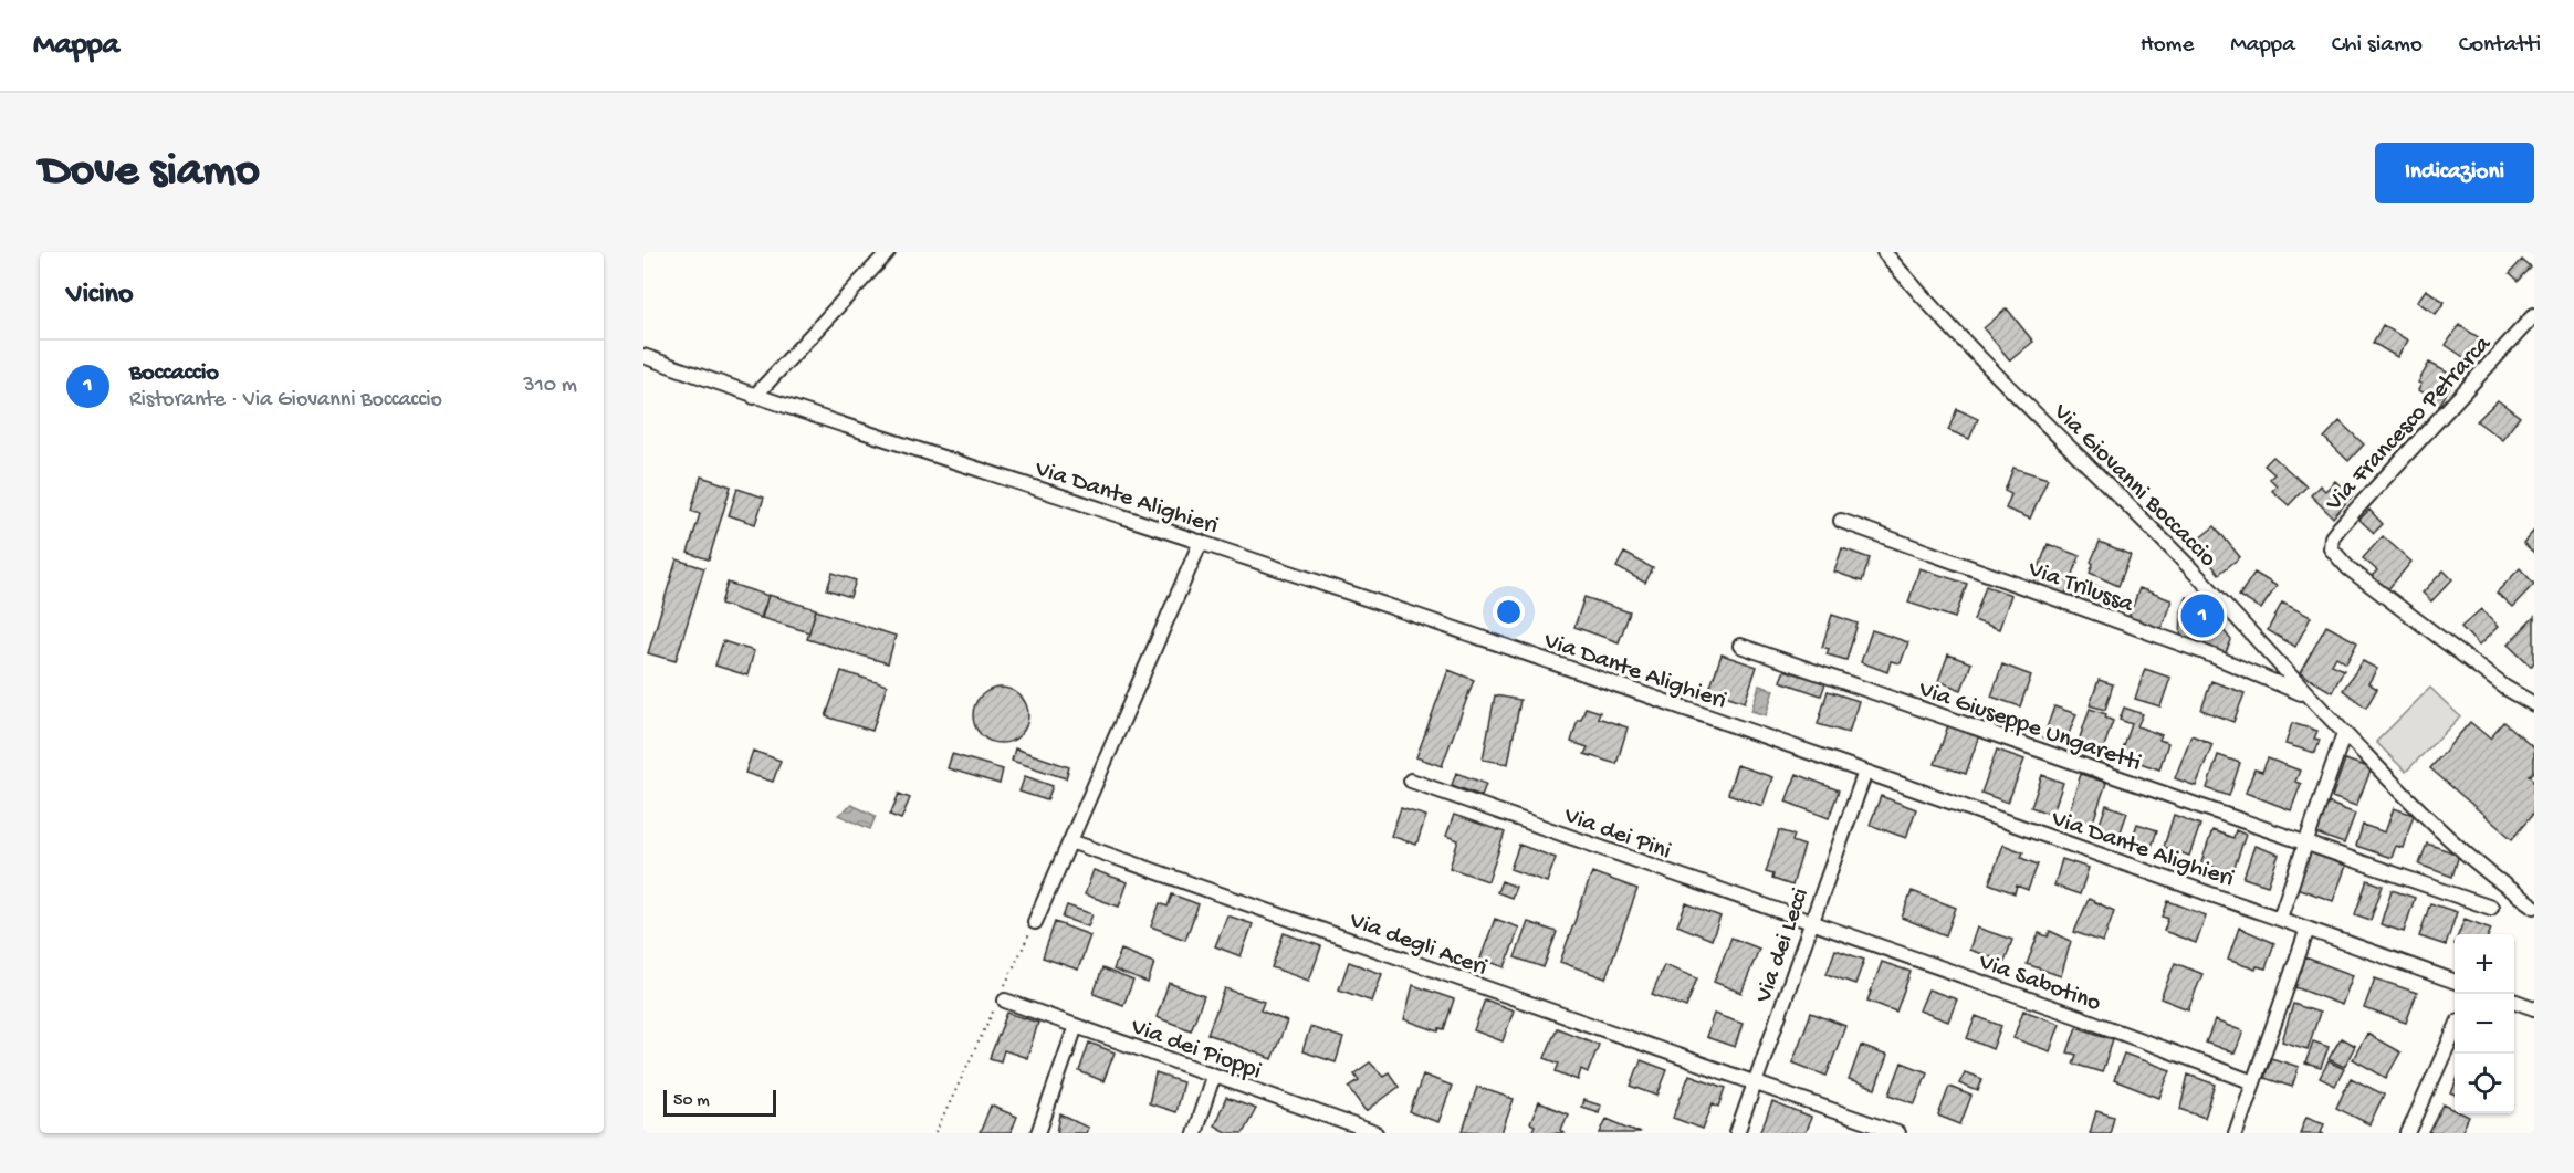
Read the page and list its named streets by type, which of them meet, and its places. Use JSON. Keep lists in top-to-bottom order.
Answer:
{
  "streets": {
    "street": [
      "Via Francesco Petrarca",
      "Via Giovanni Boccaccio",
      "Via Dante Alighieri",
      "Via Trilussa",
      "Via Giuseppe Ungaretti",
      "Via dei Pini",
      "Via degli Aceri",
      "Via dei Lecci",
      "Via Sabotino",
      "Via dei Pioppi"
    ]
  },
  "crossings": [
    ["Via Giovanni Boccaccio", "Via Trilussa"],
    ["Via Dante Alighieri", "Via dei Lecci"],
    ["Via dei Pini", "Via dei Lecci"],
    ["Via dei Pini", "Via Sabotino"],
    ["Via degli Aceri", "Via dei Lecci"],
    ["Via dei Lecci", "Via Sabotino"]
  ],
  "scale_bar": "50 m",
  "page": {
    "header": "Mappa",
    "nav": [
      "Home",
      "Mappa",
      "Chi siamo",
      "Contatti"
    ],
    "buttons": "Indicazioni",
    "title": "Dove siamo",
    "heading": "Vicino",
    "list": [
      {
        "mark": "1",
        "name": "Boccaccio",
        "note": "Ristorante · Via Giovanni Boccaccio",
        "value": "310 m"
      }
    ],
    "pins": "1",
    "map_buttons": ["+", "−"],
    "scale": "50 m"
  }
}
